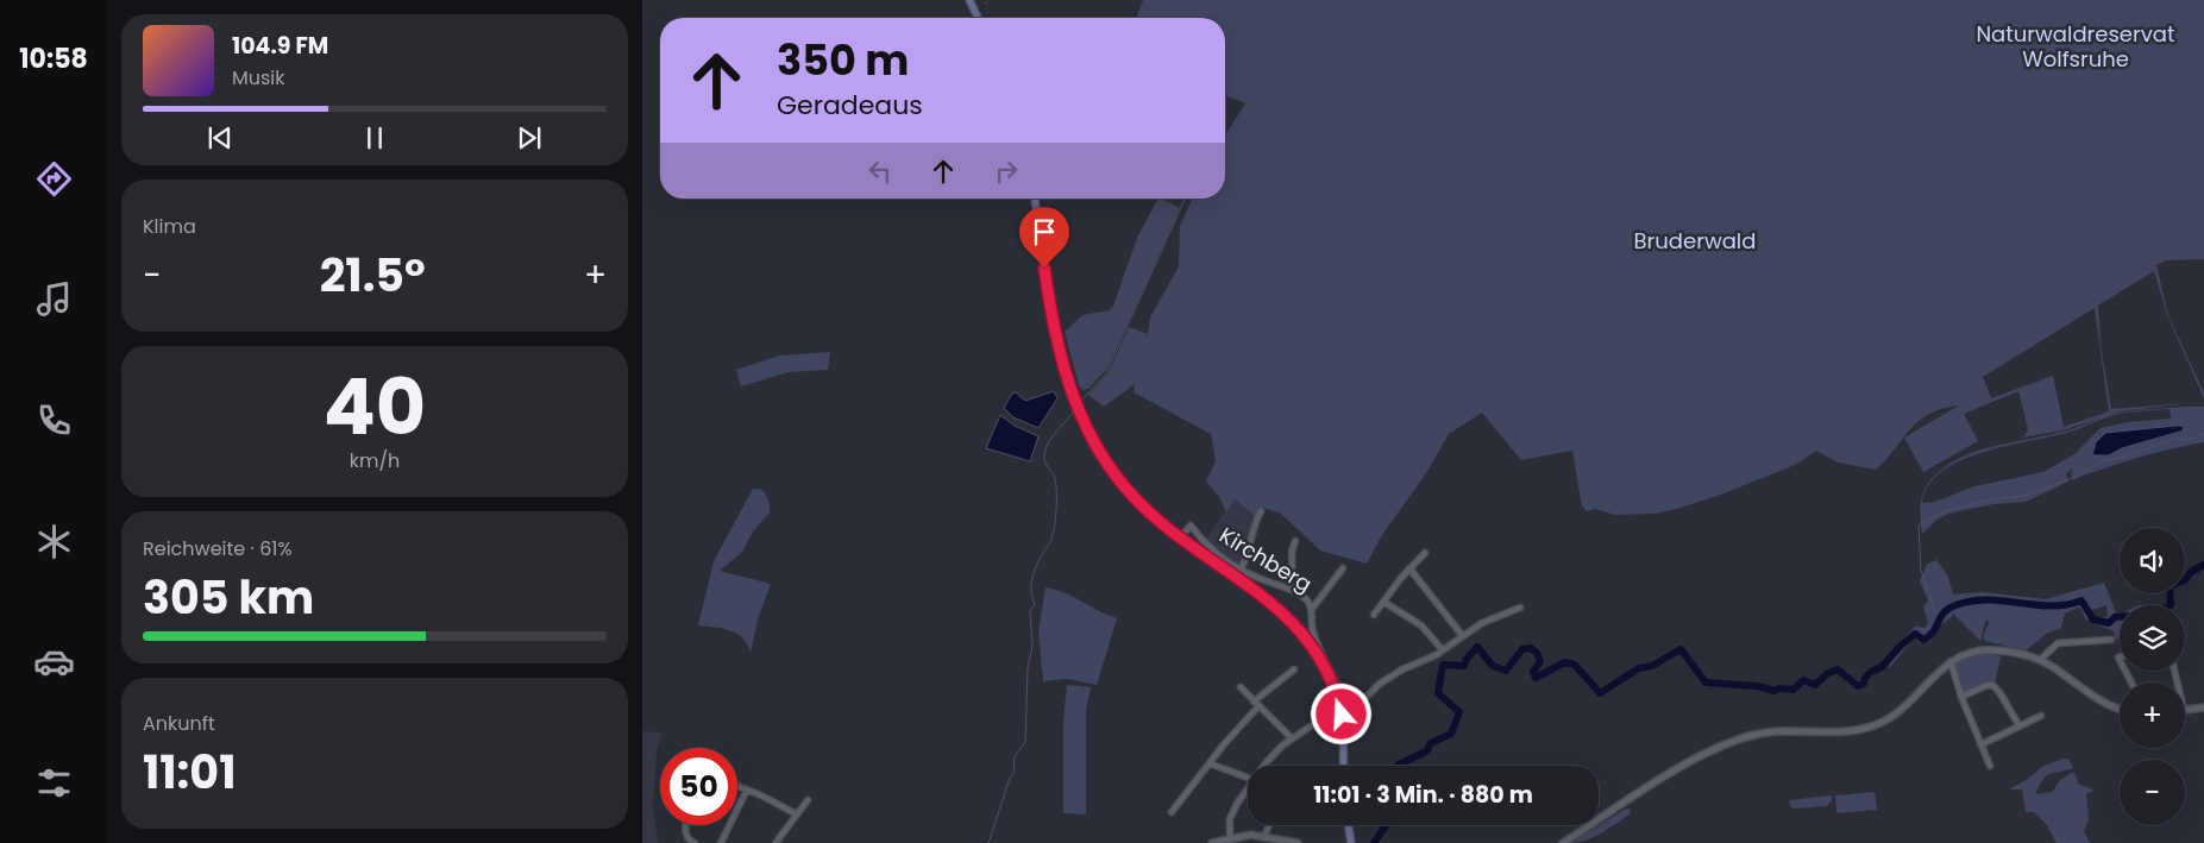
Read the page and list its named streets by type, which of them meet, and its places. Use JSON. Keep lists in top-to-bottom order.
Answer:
{
  "streets": {
    "street": ["Kirchberg"]
  },
  "parks": ["Naturwaldreservat Wolfsruhe", "Bruderwald"],
  "page": {
    "tabs": "10:58",
    "turn": ["350 m", "Geradeaus"],
    "song": ["104.9 FM", "Musik"],
    "tile": [
      "Klima",
      ["40", "km/h"],
      ["Reichweite · 61%", "305 km"],
      ["Ankunft", "11:01"]
    ],
    "heat": ["−", "21.5°", "+"],
    "map_buttons": ["+", "−"],
    "limit": "50",
    "trip": "11:01 · 3 Min. · 880 m"
  }
}
